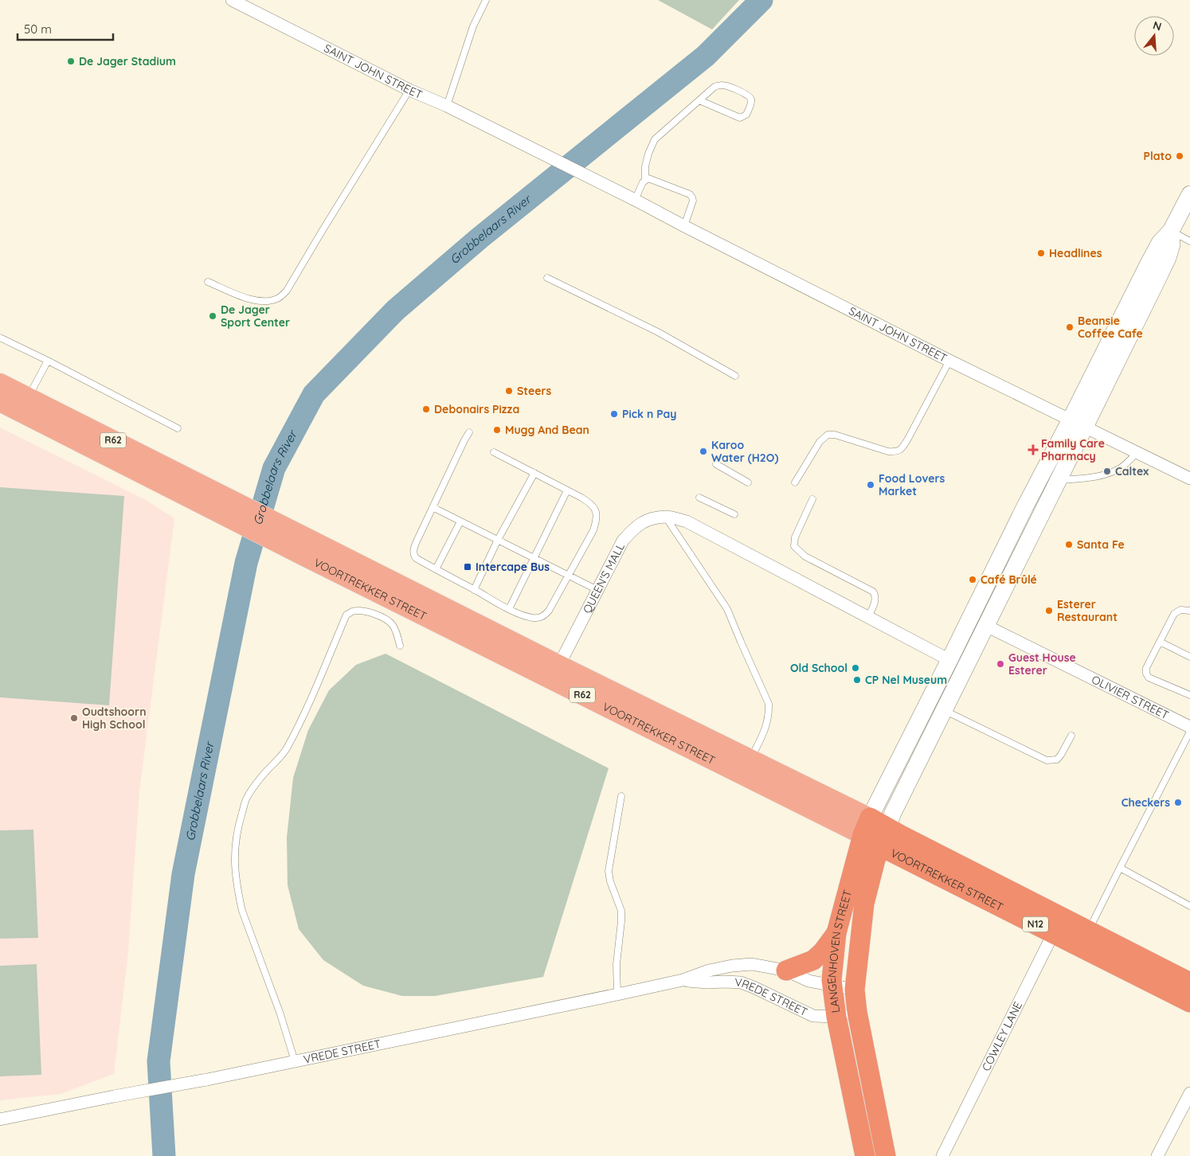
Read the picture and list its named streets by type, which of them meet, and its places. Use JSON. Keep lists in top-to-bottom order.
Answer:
{
  "streets": {
    "highway": [
      "R62",
      "VOORTREKKER STREET",
      "N12",
      "LANGENHOVEN STREET"
    ],
    "street": [
      "SAINT JOHN STREET",
      "QUEEN'S MALL",
      "OLIVIER STREET",
      "VREDE STREET",
      "COWLEY LANE"
    ]
  },
  "crossings": [
    ["QUEEN'S MALL", "VOORTREKKER STREET"],
    ["VOORTREKKER STREET", "LANGENHOVEN STREET"],
    ["VOORTREKKER STREET", "COWLEY LANE"],
    ["LANGENHOVEN STREET", "VREDE STREET"]
  ],
  "water": ["Grobbelaars River"],
  "places": {
    "other": [
      "De Jager Stadium",
      "Plato",
      "Headlines",
      "De Jager Sport Center",
      "Beansie Coffee Cafe",
      "Steers",
      "Debonairs Pizza",
      "Pick n Pay",
      "Mugg And Bean",
      "Karoo Water (H2O)",
      "Caltex",
      "Food Lovers Market",
      "Santa Fe",
      "Café Brûlé",
      "Esterer Restaurant",
      "Guest House Esterer",
      "Old School",
      "CP Nel Museum",
      "Oudtshoorn High School",
      "Checkers"
    ],
    "health": ["Family Care Pharmacy"],
    "transit": ["Intercape Bus"]
  },
  "scale_bar": "50 m",
  "north": "top"
}
